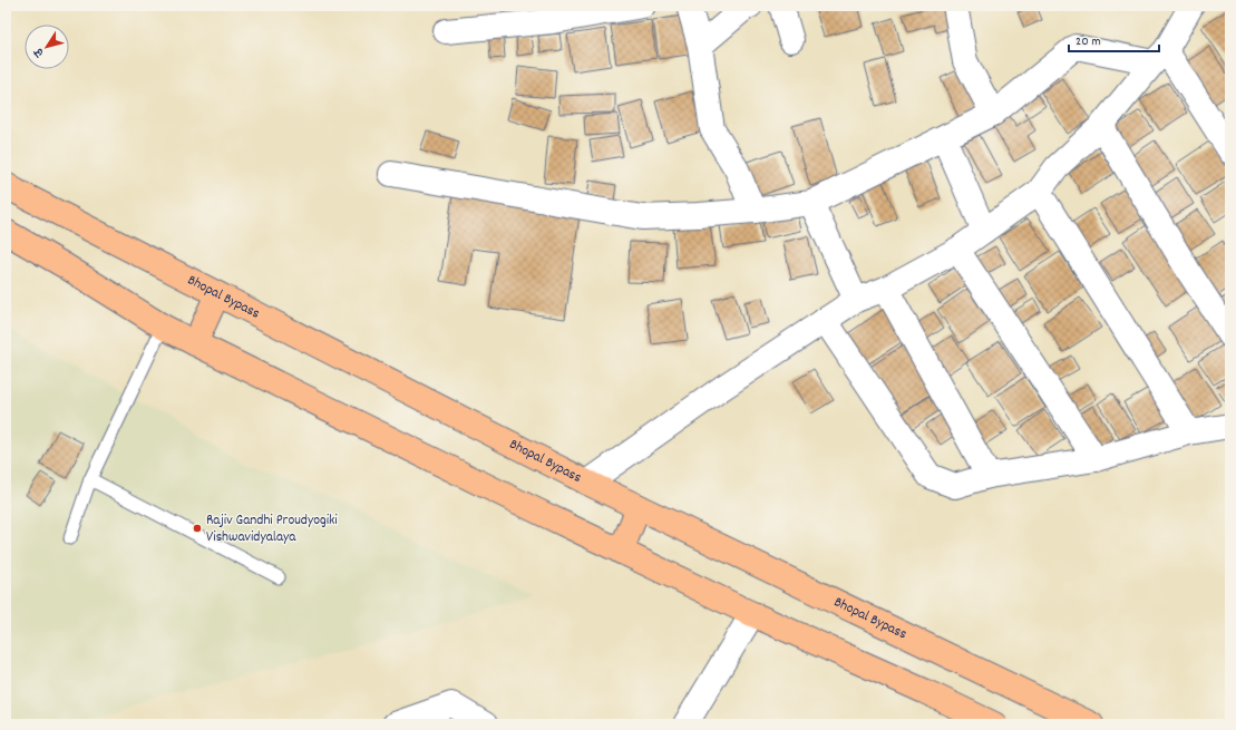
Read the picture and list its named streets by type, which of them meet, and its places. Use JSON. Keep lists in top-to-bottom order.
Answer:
{
  "streets": {
    "main road": ["Bhopal Bypass"]
  },
  "places": ["Rajiv Gandhi Proudyogiki Vishwavidyalaya"],
  "scale_bar": "20 m",
  "north": "bottom left"
}
